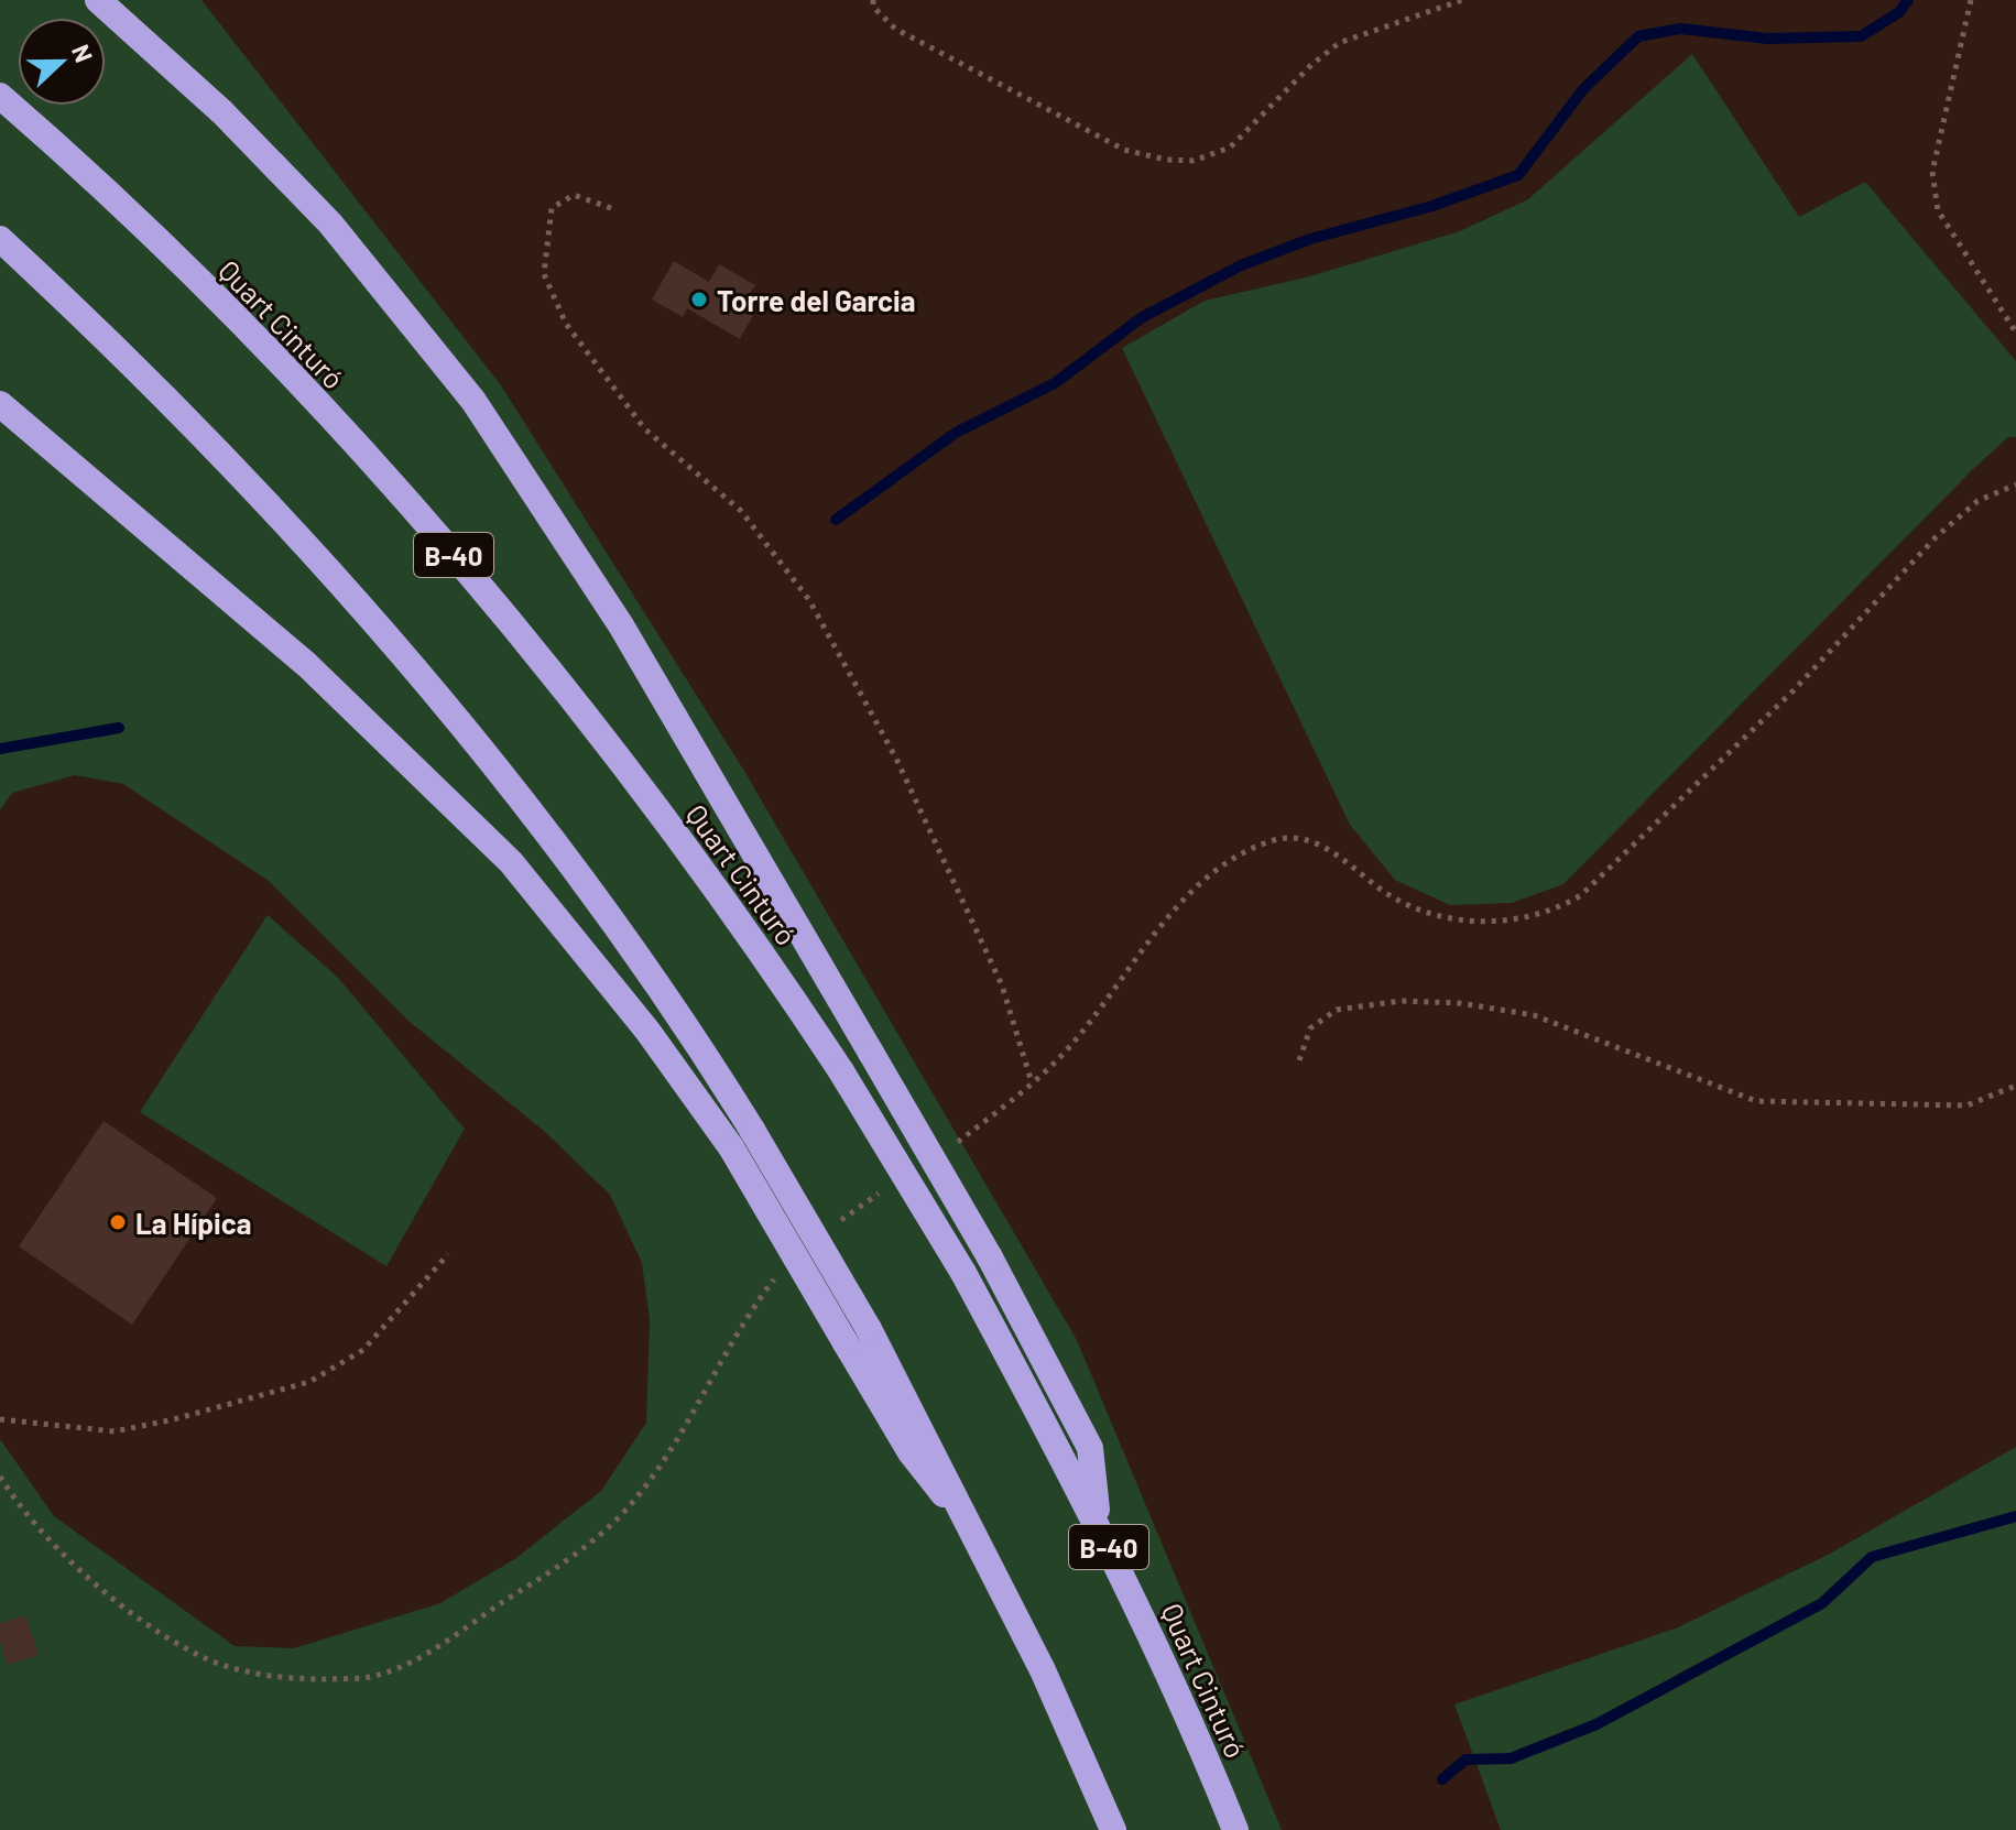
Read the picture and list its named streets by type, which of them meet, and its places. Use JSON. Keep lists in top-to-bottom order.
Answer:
{
  "streets": {
    "highway": ["Quart Cinturó", "B-40"]
  },
  "places": ["Torre del Garcia", "La Hípica"],
  "north": "right"
}
